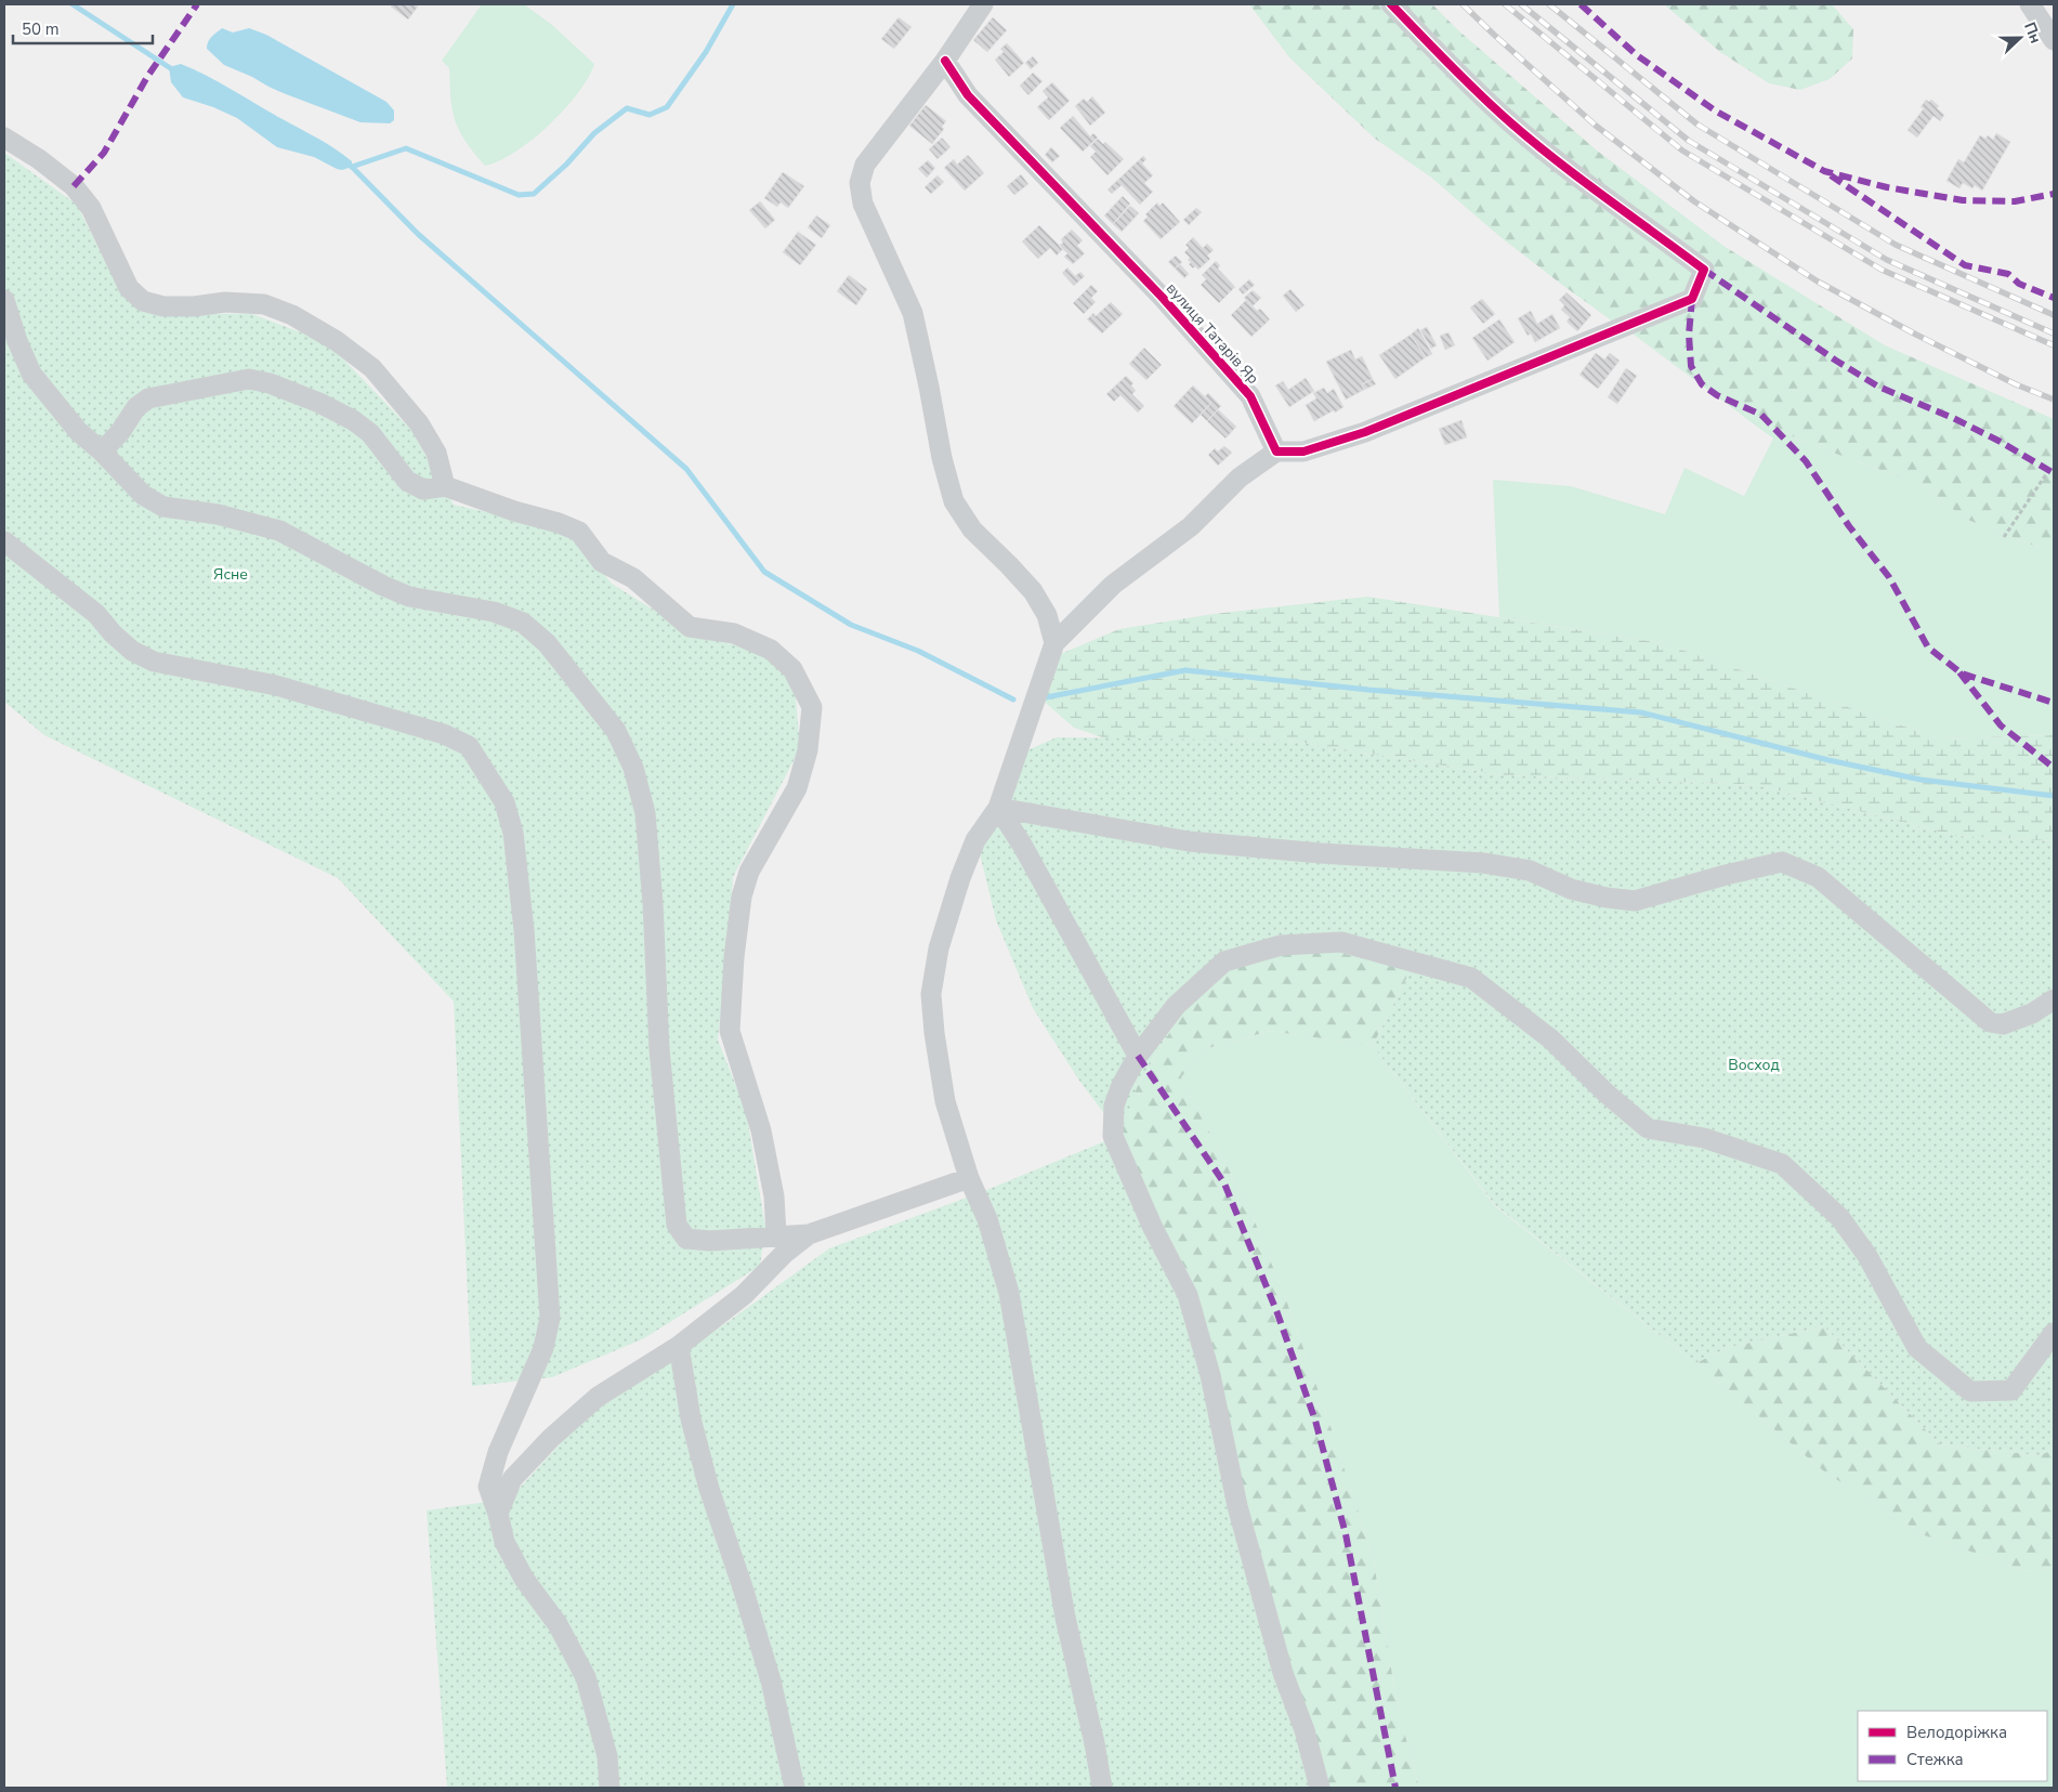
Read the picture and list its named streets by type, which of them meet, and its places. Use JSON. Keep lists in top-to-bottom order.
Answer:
{
  "streets": {
    "street": ["вулиця Татарів Яр"]
  },
  "parks": ["Ясне", "Восход"],
  "legend": ["Велодоріжка", "Стежка"],
  "scale_bar": "50 m",
  "north": "right"
}
